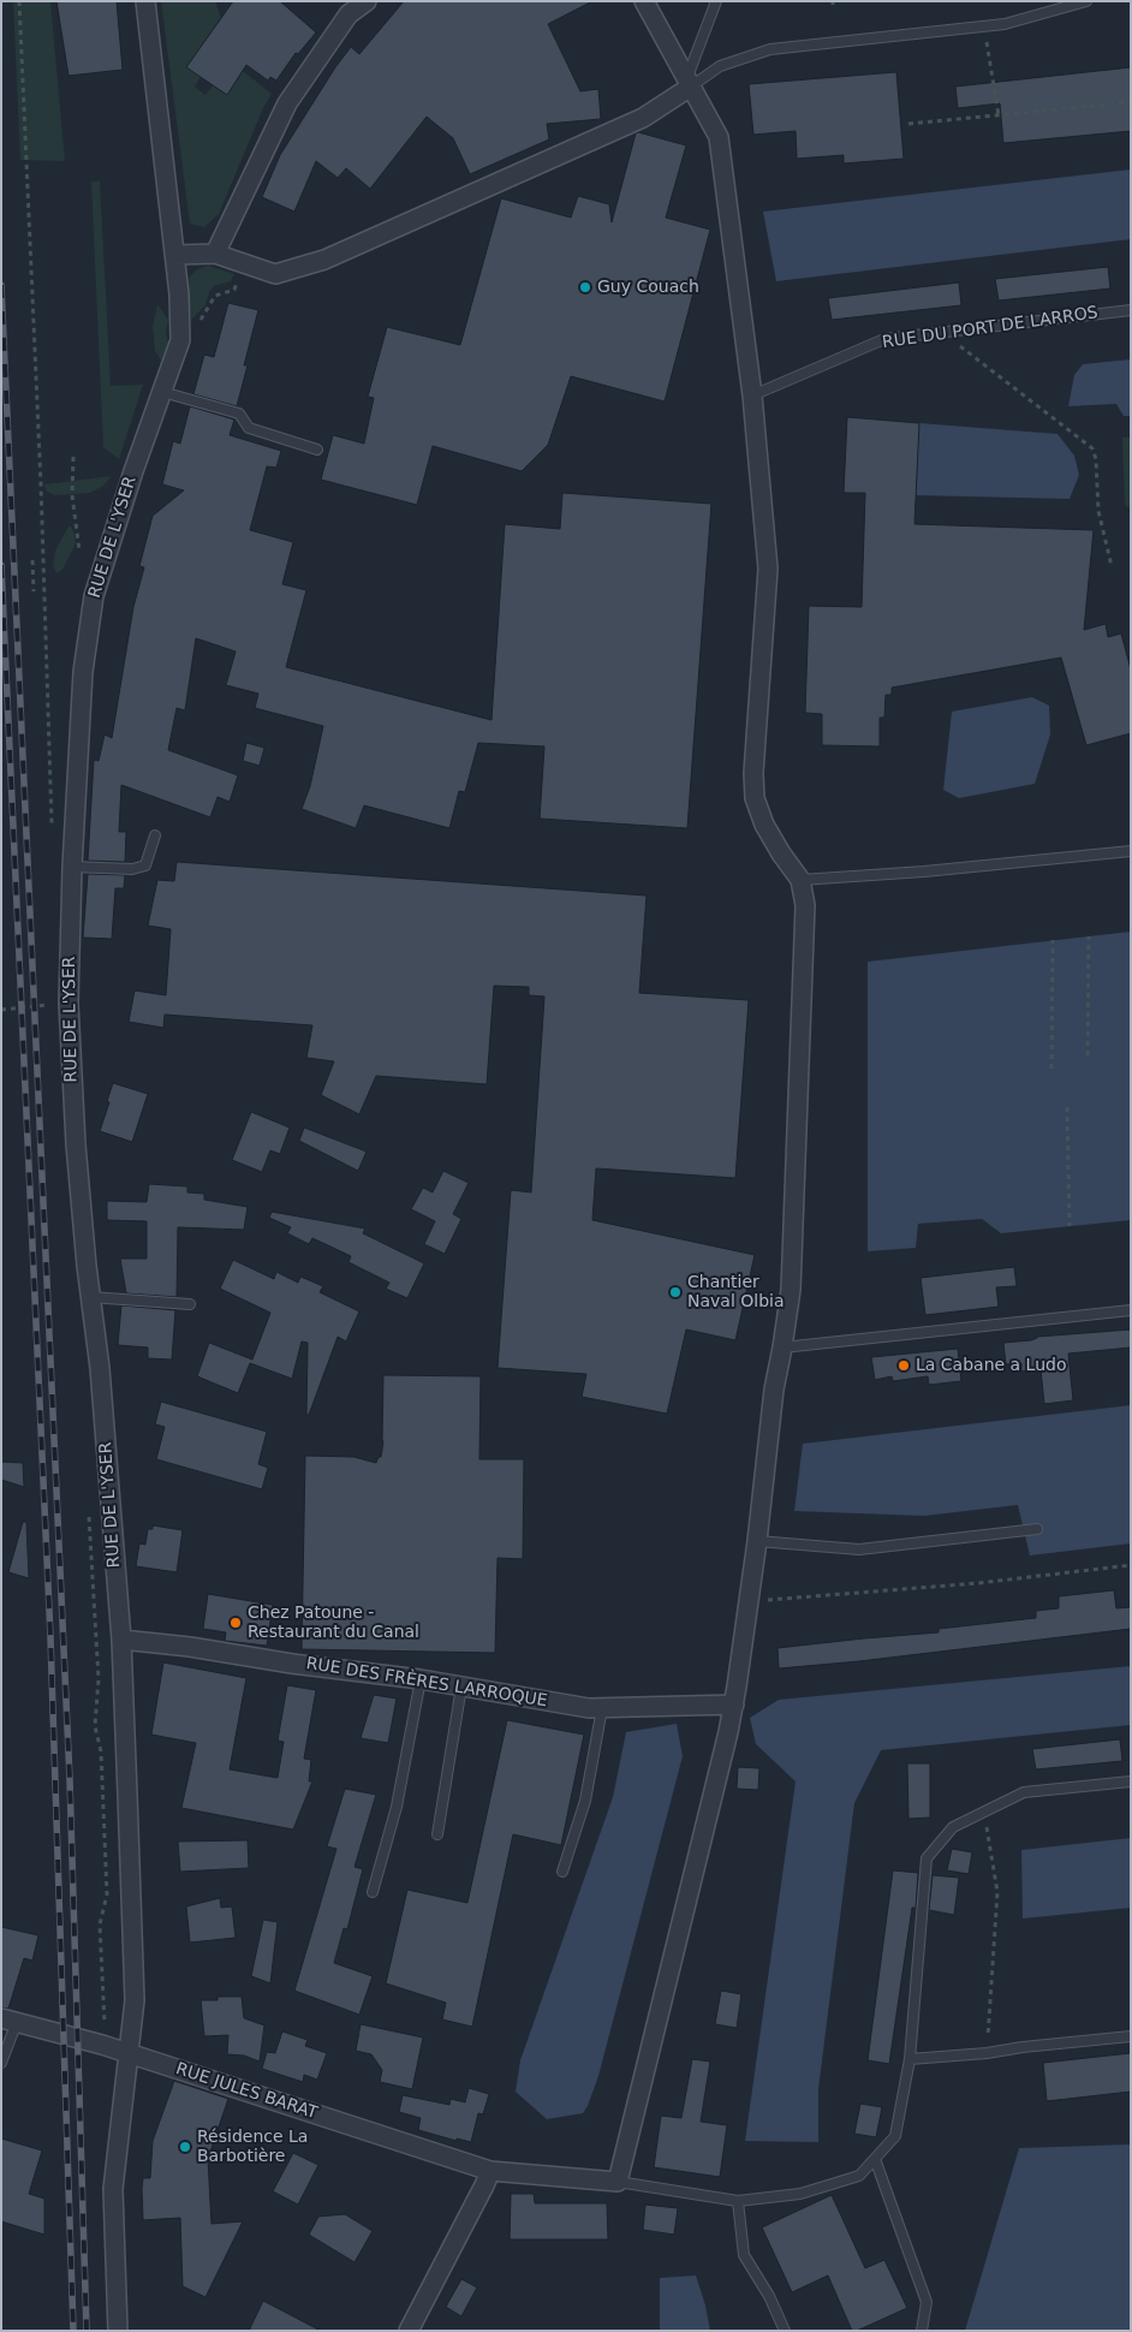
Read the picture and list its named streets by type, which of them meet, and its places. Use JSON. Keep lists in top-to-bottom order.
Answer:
{
  "streets": {
    "street": ["RUE DE L'YSER", "RUE DES FRÈRES LARROQUE", "RUE JULES BARAT"],
    "lane": ["RUE DU PORT DE LARROS"]
  },
  "crossings": [
    ["RUE DE L'YSER", "RUE DES FRÈRES LARROQUE"],
    ["RUE DE L'YSER", "RUE JULES BARAT"]
  ],
  "places": [
    "Guy Couach",
    "Chantier Naval Olbia",
    "La Cabane a Ludo",
    "Chez Patoune - Restaurant du Canal",
    "Résidence La Barbotière"
  ]
}
